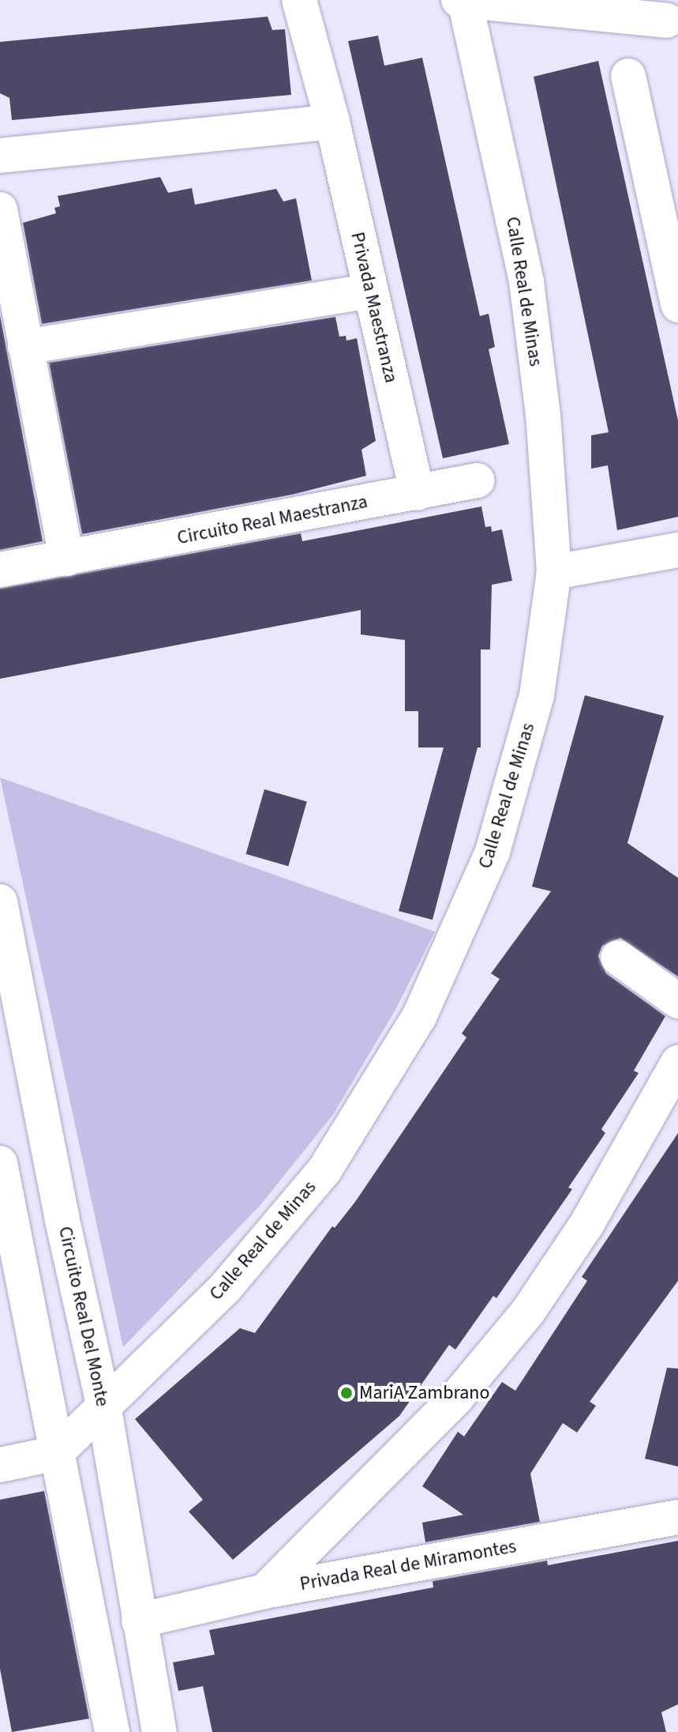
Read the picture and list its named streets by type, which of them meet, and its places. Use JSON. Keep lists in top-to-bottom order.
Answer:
{
  "streets": {
    "street": [
      "Calle Real de Minas",
      "Privada Maestranza",
      "Circuito Real Maestranza",
      "Circuito Real Del Monte",
      "Privada Real de Miramontes"
    ]
  },
  "crossings": [
    ["Calle Real de Minas", "Circuito Real Del Monte"],
    ["Privada Maestranza", "Circuito Real Maestranza"],
    ["Circuito Real Del Monte", "Privada Real de Miramontes"]
  ],
  "places": ["MariA Zambrano"]
}
